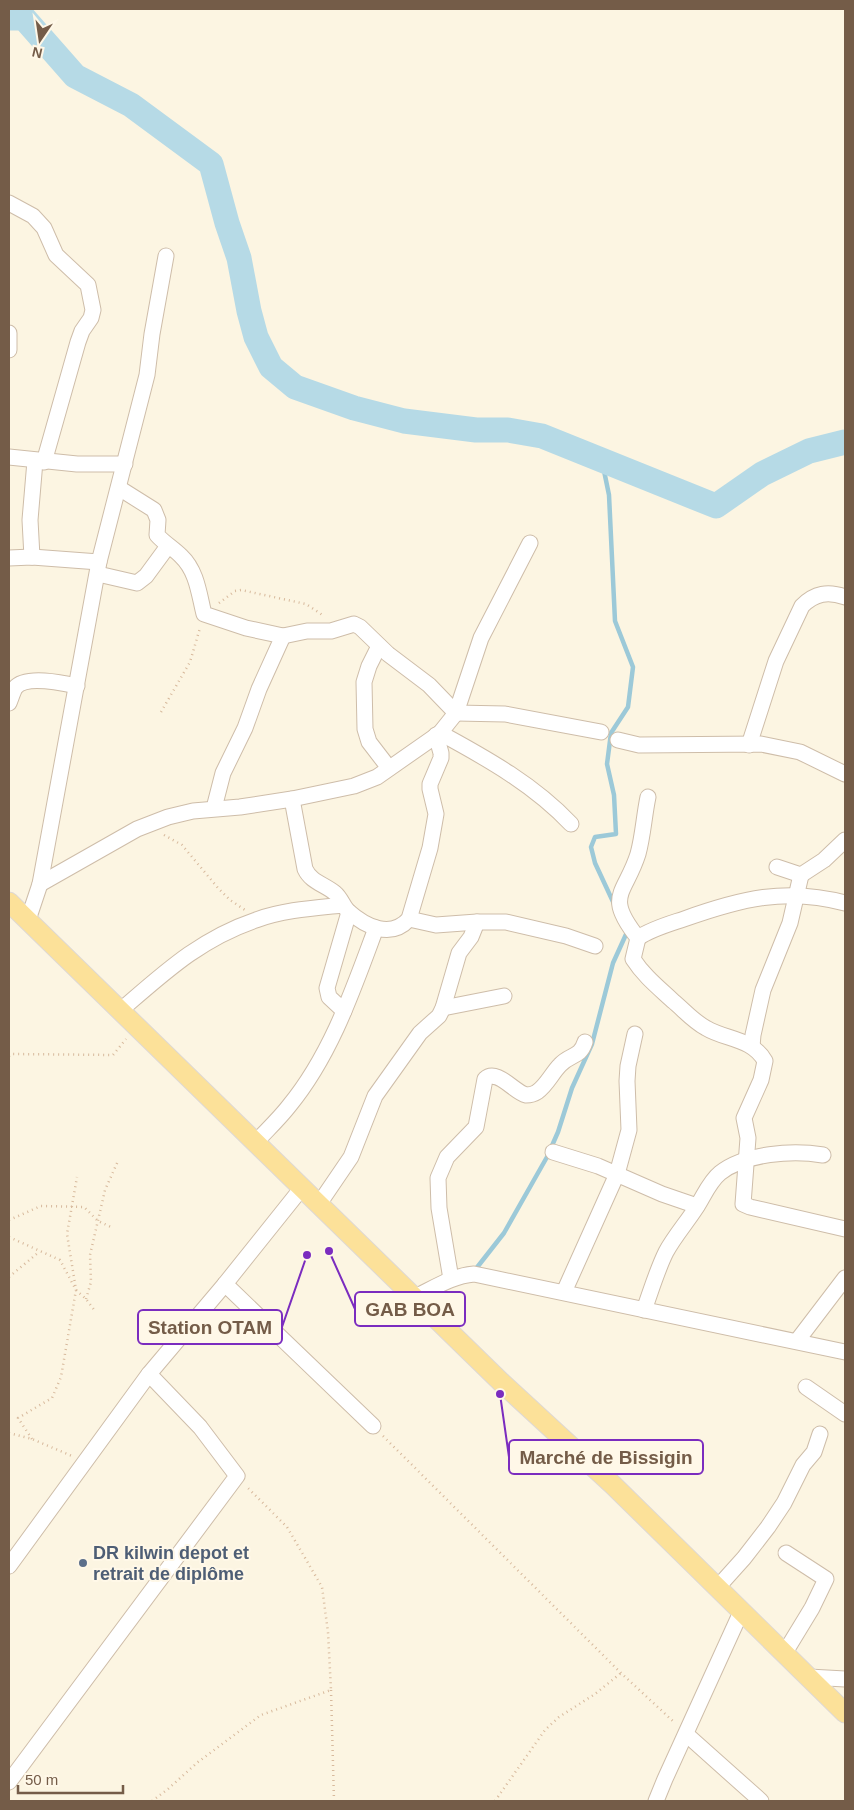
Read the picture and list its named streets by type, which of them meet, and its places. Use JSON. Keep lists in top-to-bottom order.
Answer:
{
  "places": [
    "GAB BOA",
    "Station OTAM",
    "Marché de Bissigin",
    "DR kilwin depot et retrait de diplôme"
  ],
  "scale_bar": "50 m",
  "north": "bottom"
}
